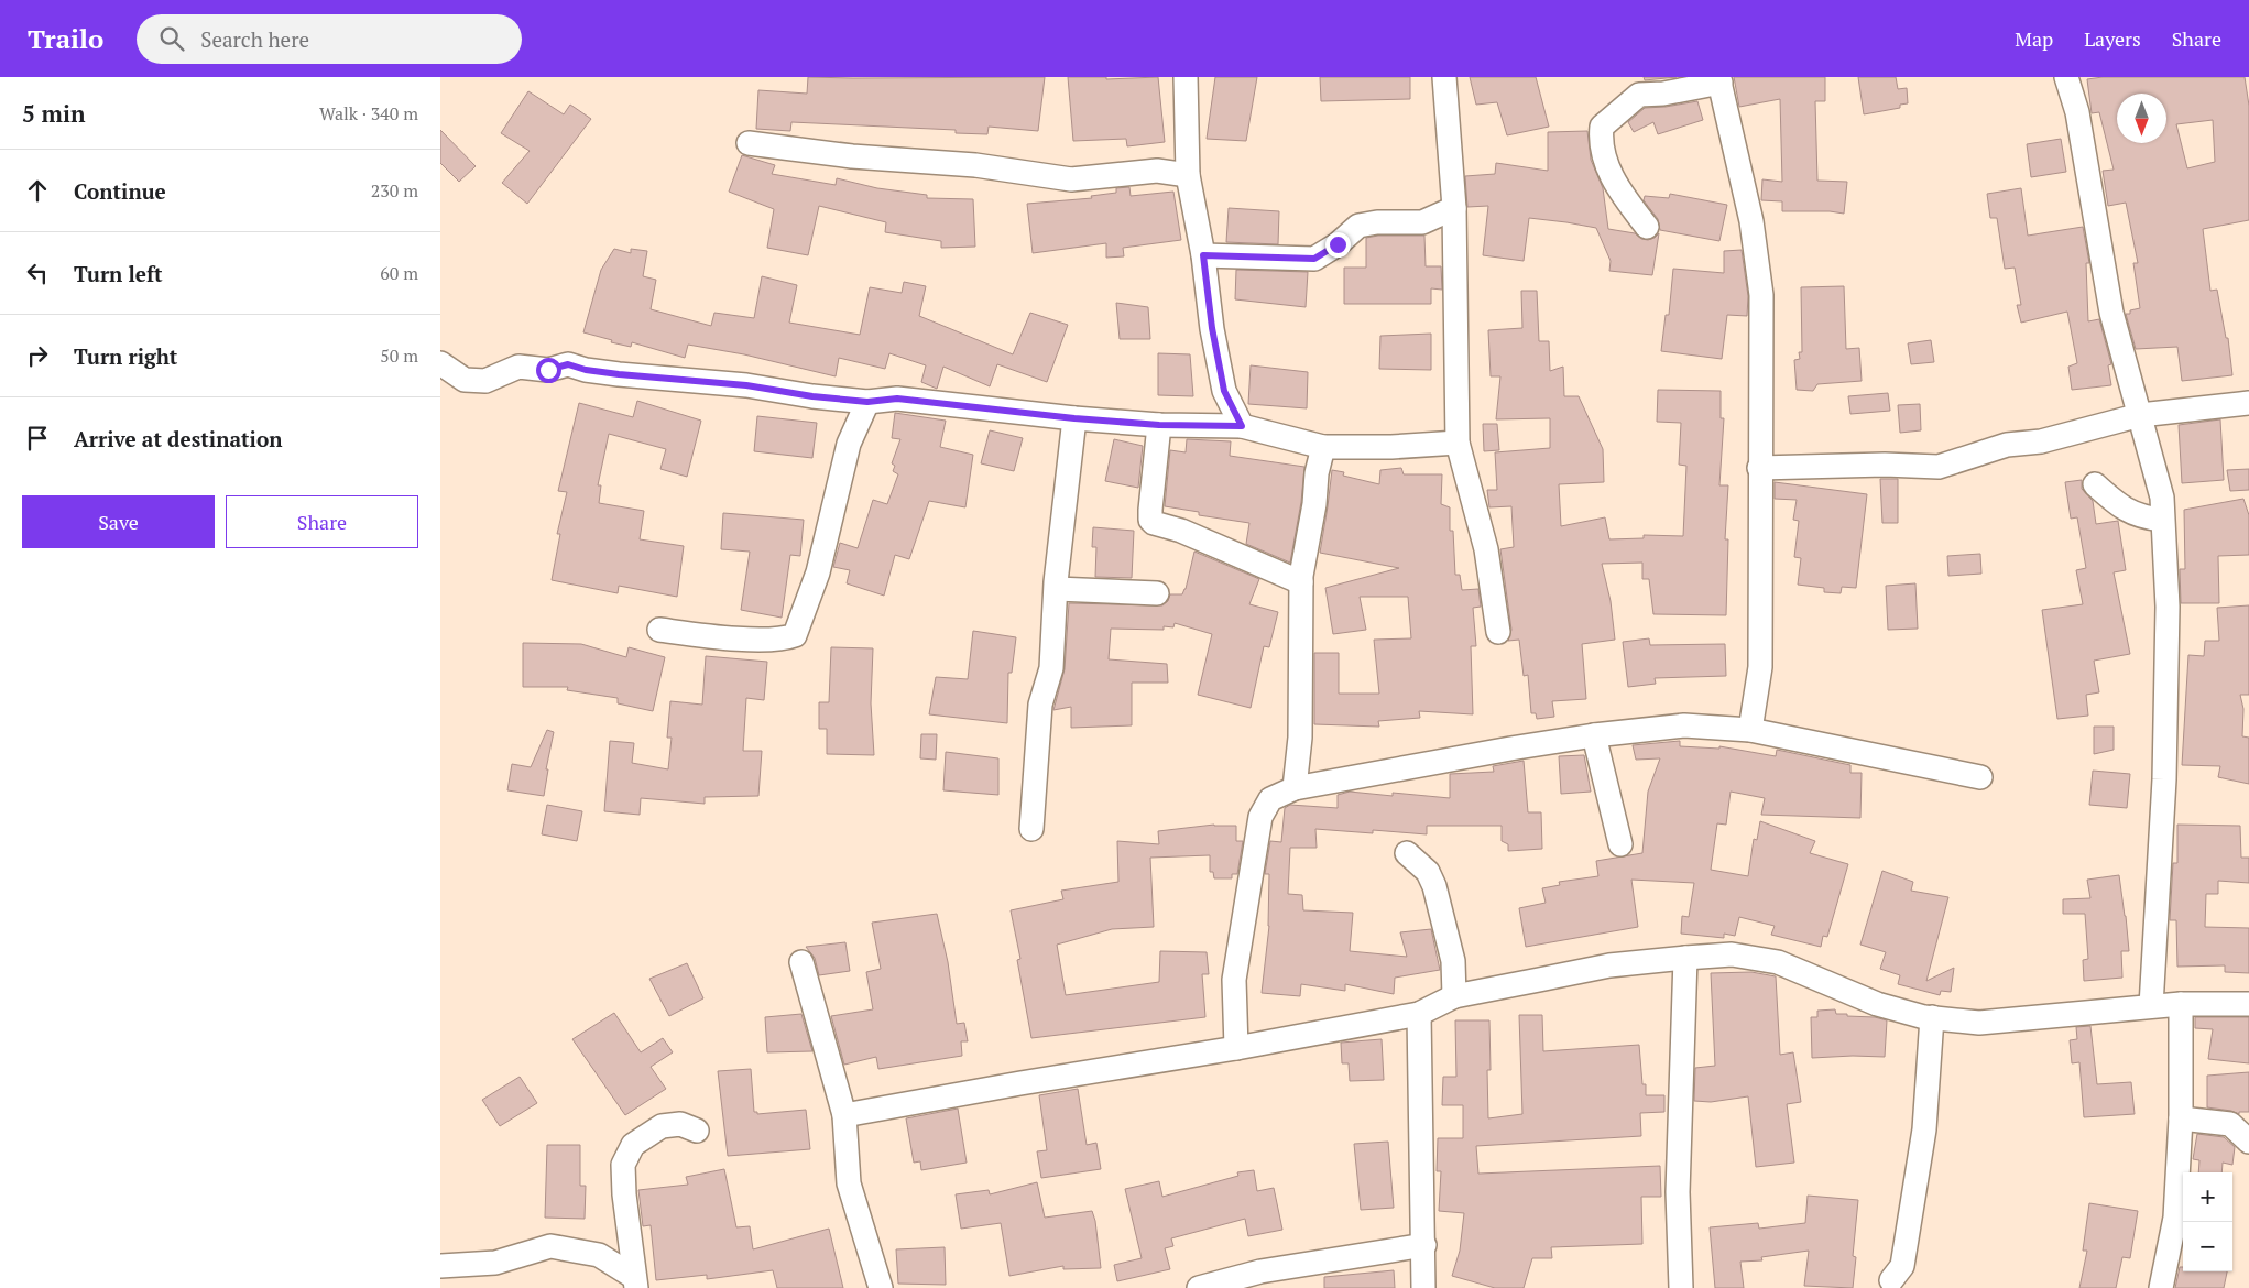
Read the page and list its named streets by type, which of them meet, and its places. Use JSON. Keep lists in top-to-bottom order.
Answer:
{
  "north": "bottom",
  "page": {
    "header": "Trailo",
    "search": "Search here",
    "nav": ["Map", "Layers", "Share"],
    "heading": ["5 min", "Walk · 340 m"],
    "list": [
      ["Continue", "230 m"],
      ["Turn left", "60 m"],
      ["Turn right", "50 m"],
      "Arrive at destination"
    ],
    "buttons": ["Save", "Share"],
    "map_buttons": ["+", "−"]
  }
}
